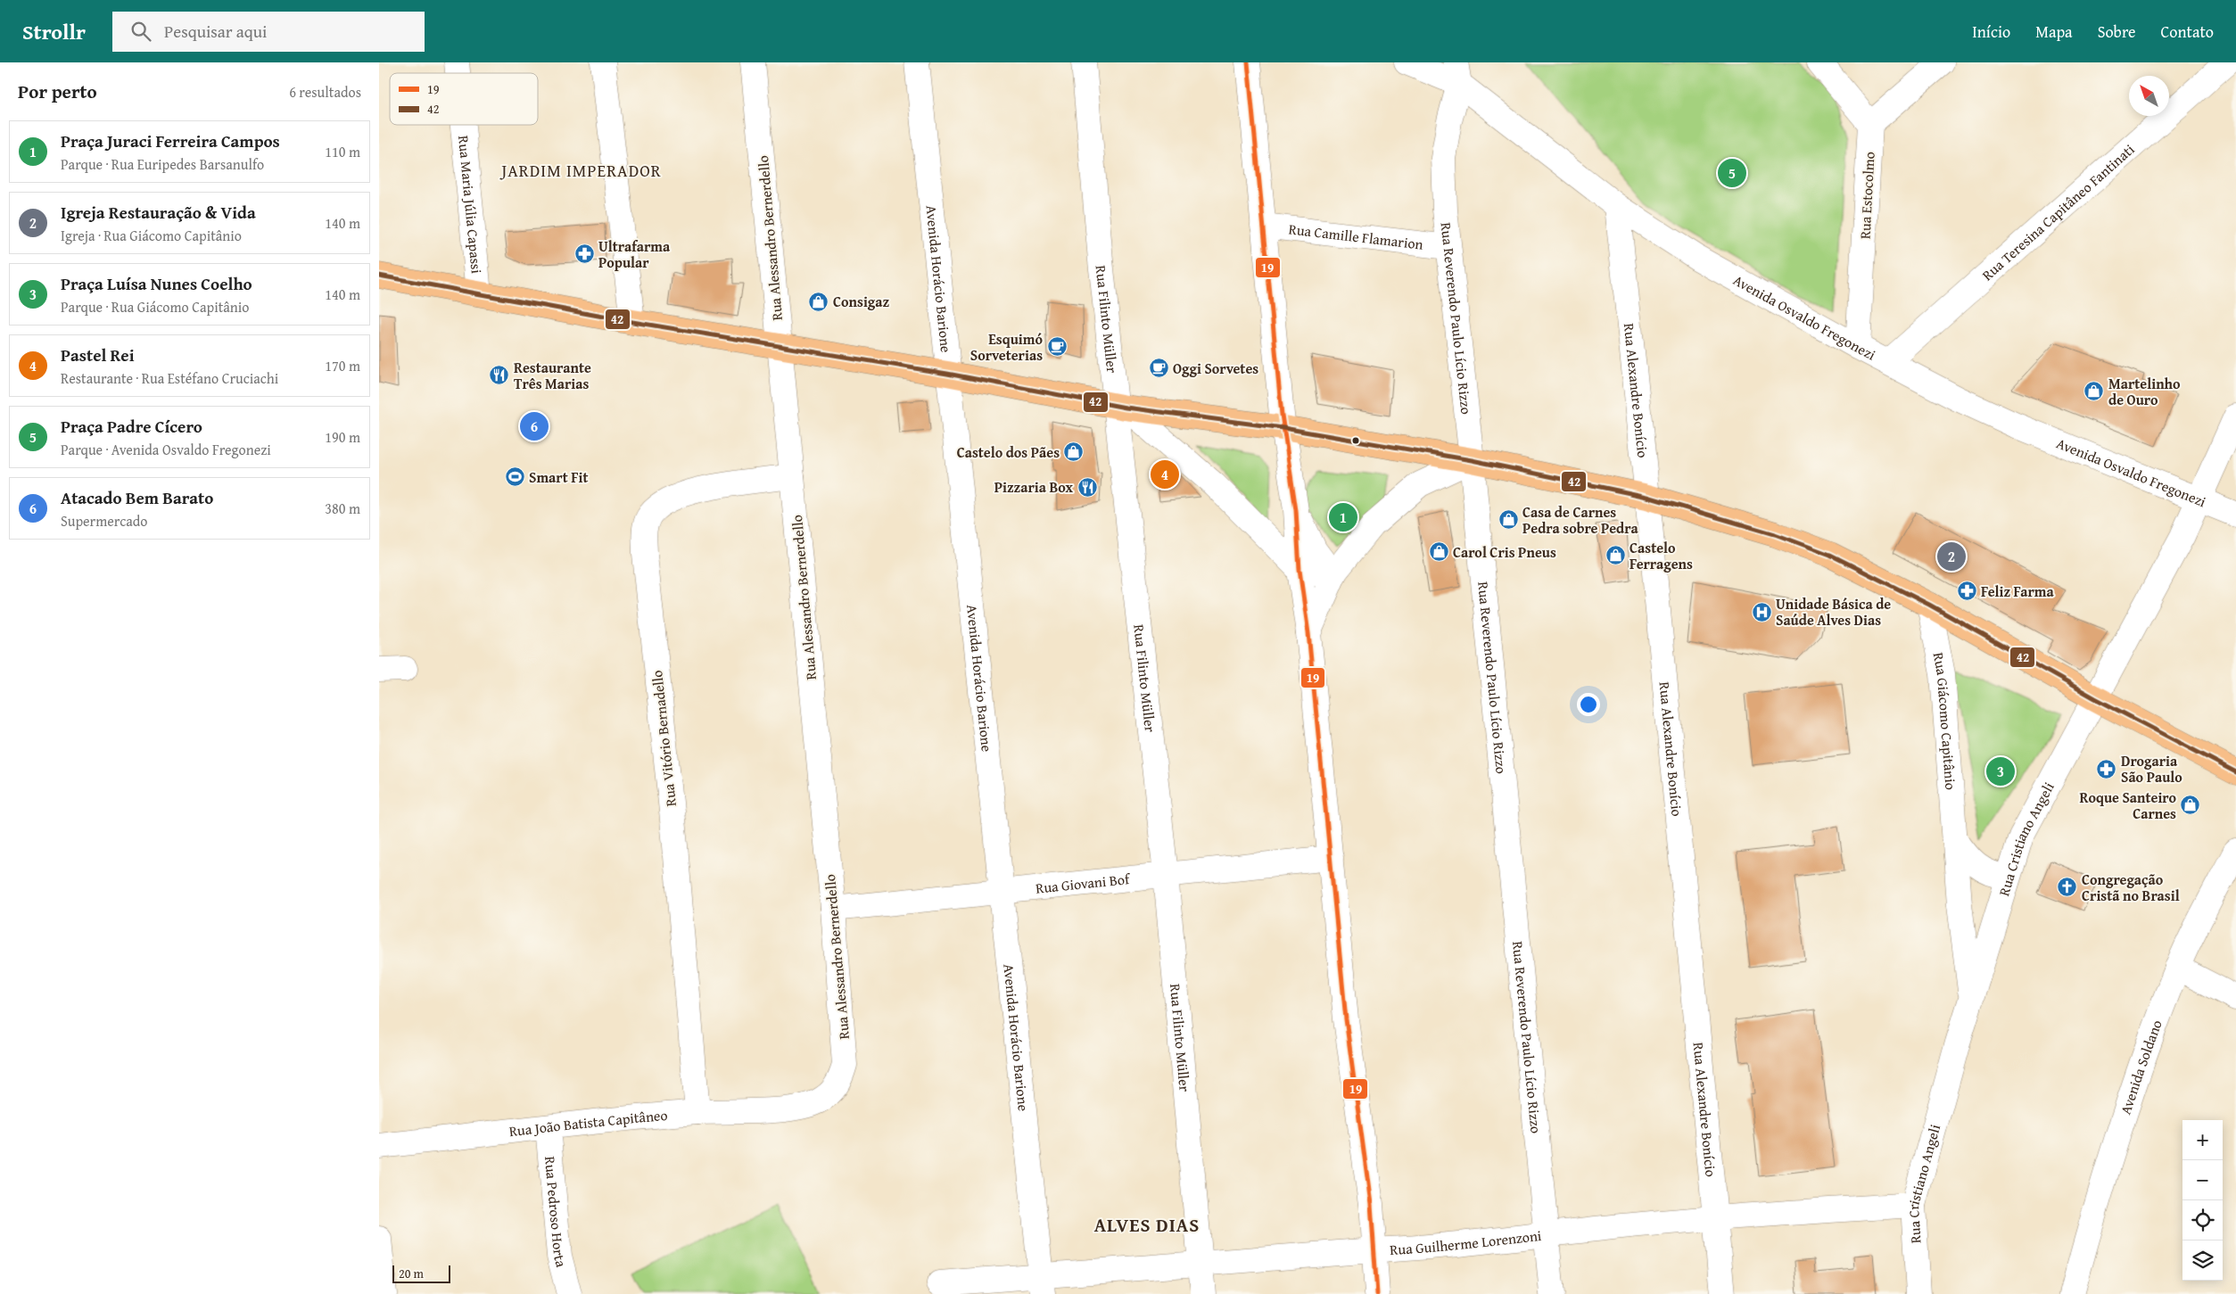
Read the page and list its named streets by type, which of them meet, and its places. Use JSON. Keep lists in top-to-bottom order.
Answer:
{
  "streets": {
    "street": [
      "Rua Estocolmo",
      "Rua Maria Júlia Capassi",
      "Rua Teresina Capitâneo Fantinati",
      "Rua Camille Flamarion",
      "Rua Alessandro Bernerdello",
      "Avenida Horácio Barione",
      "Avenida Osvaldo Fregonezi",
      "Rua Reverendo Paulo Lício Rizzo",
      "Rua Filinto Müller",
      "Rua Alexandre Bonício",
      "Rua Giácomo Capitânio",
      "Rua Vitório Bernadello",
      "Rua Cristiano Angeli",
      "Rua Giovani Bof",
      "Avenida Soldano",
      "Rua João Batista Capitâneo",
      "Rua Pedroso Horta",
      "Rua Guilherme Lorenzoni"
    ]
  },
  "crossings": [
    ["Rua Estocolmo", "Avenida Osvaldo Fregonezi"],
    ["Rua Teresina Capitâneo Fantinati", "Avenida Osvaldo Fregonezi"],
    ["Rua Camille Flamarion", "Rua Reverendo Paulo Lício Rizzo"],
    ["Rua Alessandro Bernerdello", "Rua Vitório Bernadello"],
    ["Rua Alessandro Bernerdello", "Rua Giovani Bof"],
    ["Rua Alessandro Bernerdello", "Rua João Batista Capitâneo"],
    ["Avenida Horácio Barione", "Rua Giovani Bof"],
    ["Avenida Horácio Barione", "Rua Guilherme Lorenzoni"],
    ["Avenida Osvaldo Fregonezi", "Rua Reverendo Paulo Lício Rizzo"],
    ["Avenida Osvaldo Fregonezi", "Rua Alexandre Bonício"],
    ["Avenida Osvaldo Fregonezi", "Rua Cristiano Angeli"],
    ["Rua Reverendo Paulo Lício Rizzo", "Rua Guilherme Lorenzoni"],
    ["Rua Filinto Müller", "Rua Giovani Bof"],
    ["Rua Filinto Müller", "Rua Guilherme Lorenzoni"],
    ["Rua Alexandre Bonício", "Rua Guilherme Lorenzoni"],
    ["Rua Giácomo Capitânio", "Rua Cristiano Angeli"],
    ["Rua Vitório Bernadello", "Rua João Batista Capitâneo"],
    ["Rua Cristiano Angeli", "Rua Guilherme Lorenzoni"],
    ["Rua João Batista Capitâneo", "Rua Pedroso Horta"]
  ],
  "districts": ["JARDIM IMPERADOR", "ALVES DIAS"],
  "places": {
    "pharmacy": ["Ultrafarma Popular", "Feliz Farma", "Drogaria São Paulo"],
    "shop": [
      "Consigaz",
      "Martelinho de Ouro",
      "Castelo dos Pães",
      "Casa de Carnes Pedra sobre Pedra",
      "Carol Cris Pneus",
      "Castelo Ferragens",
      "Roque Santeiro Carnes"
    ],
    "cafe": ["Esquimó Sorveterias", "Oggi Sorvetes"],
    "restaurant": ["Restaurante Três Marias", "Pizzaria Box"],
    "sports": ["Smart Fit"],
    "hospital": ["Unidade Básica de Saúde Alves Dias"],
    "church": ["Congregação Cristã no Brasil"]
  },
  "lines": ["transit line 19", "transit line 42"],
  "legend": ["19", "42"],
  "scale_bar": "20 m",
  "north": "top left",
  "page": {
    "header": "Strollr",
    "search": "Pesquisar aqui",
    "nav": [
      "Início",
      "Mapa",
      "Sobre",
      "Contato"
    ],
    "heading": ["Por perto", "6 resultados"],
    "list": [
      {
        "mark": "1",
        "name": "Praça Juraci Ferreira Campos",
        "note": "Parque · Rua Euripedes Barsanulfo",
        "value": "110 m"
      },
      {
        "mark": "2",
        "name": "Igreja Restauração & Vida",
        "note": "Igreja · Rua Giácomo Capitânio",
        "value": "140 m"
      },
      {
        "mark": "3",
        "name": "Praça Luísa Nunes Coelho",
        "note": "Parque · Rua Giácomo Capitânio",
        "value": "140 m"
      },
      {
        "mark": "4",
        "name": "Pastel Rei",
        "note": "Restaurante · Rua Estéfano Cruciachi",
        "value": "170 m"
      },
      {
        "mark": "5",
        "name": "Praça Padre Cícero",
        "note": "Parque · Avenida Osvaldo Fregonezi",
        "value": "190 m"
      },
      {
        "mark": "6",
        "name": "Atacado Bem Barato",
        "note": "Supermercado",
        "value": "380 m"
      }
    ],
    "pins": [
      "5",
      "6",
      "4",
      "1",
      "2",
      "3"
    ],
    "map_buttons": ["+", "−"],
    "scale": "20 m"
  }
}
